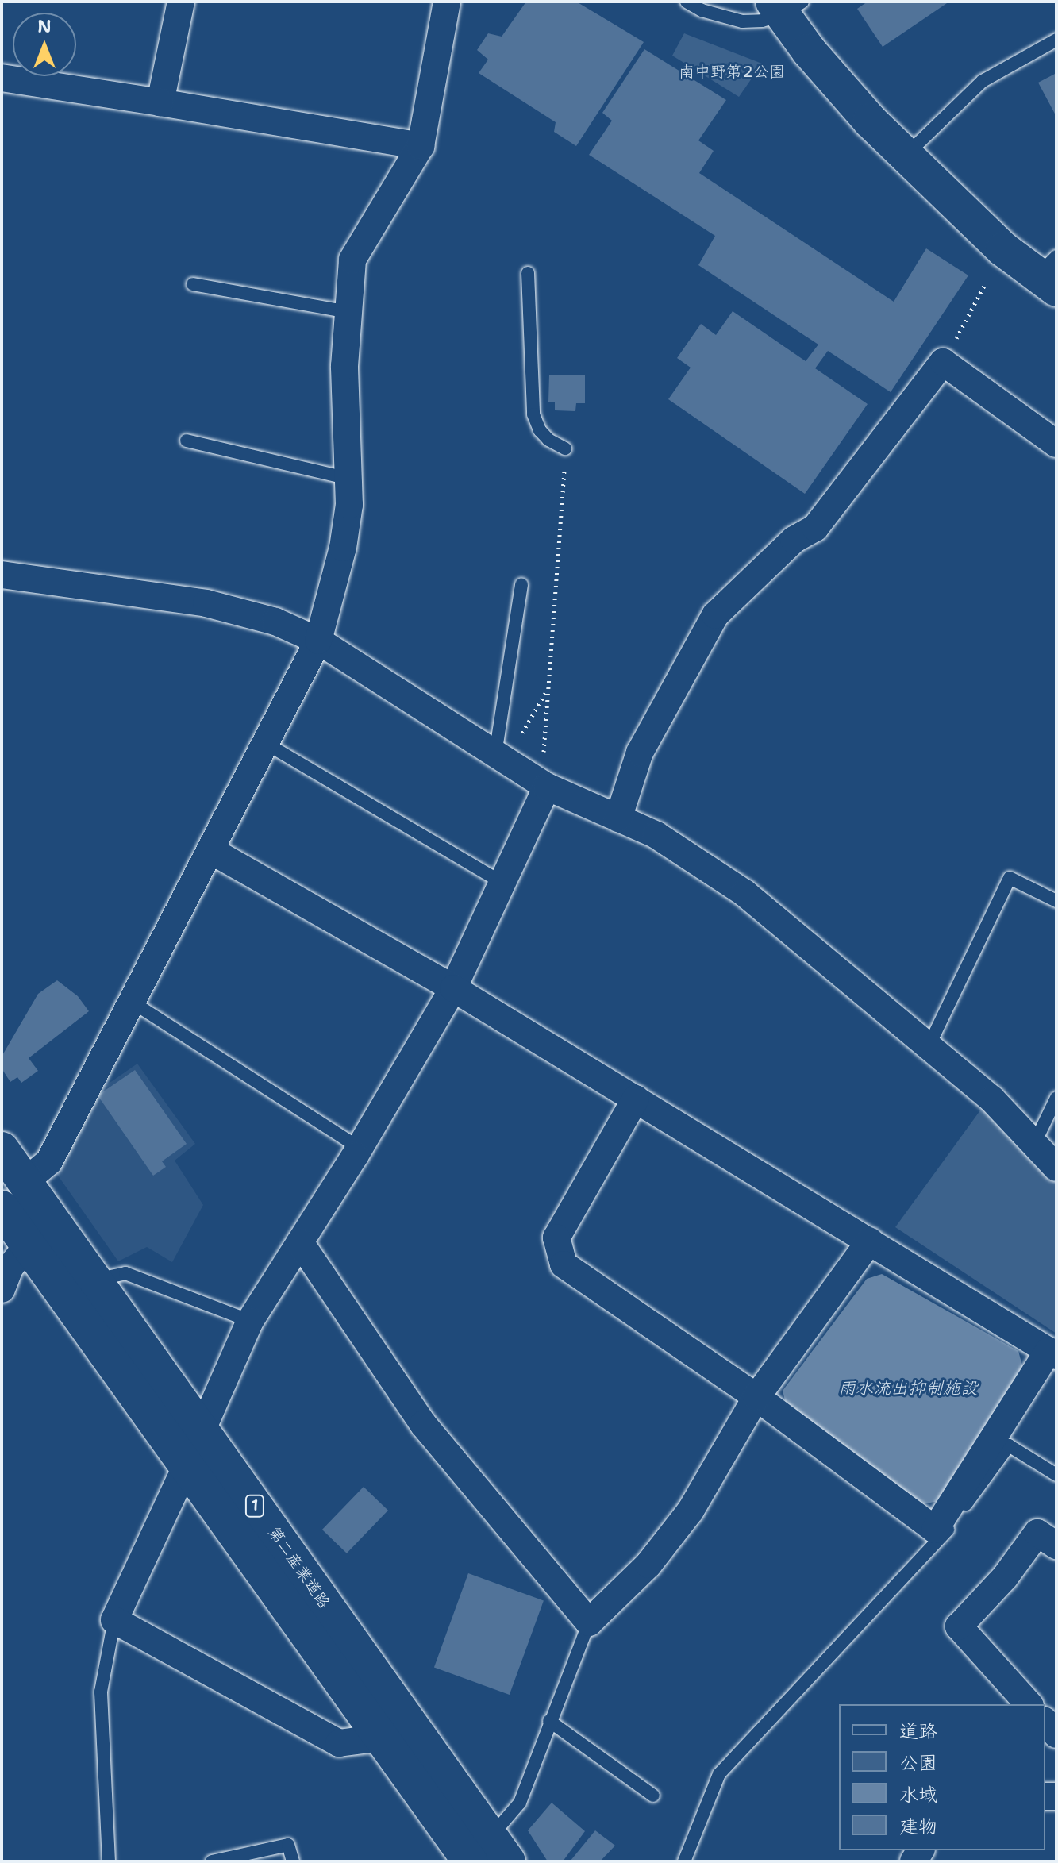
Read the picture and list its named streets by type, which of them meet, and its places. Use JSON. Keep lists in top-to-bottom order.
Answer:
{
  "streets": {
    "main road": ["1", "第二産業道路"]
  },
  "water": ["雨水流出抑制施設"],
  "parks": ["南中野第2公園"],
  "legend": [
    "道路",
    "公園",
    "水域",
    "建物"
  ],
  "north": "top"
}
